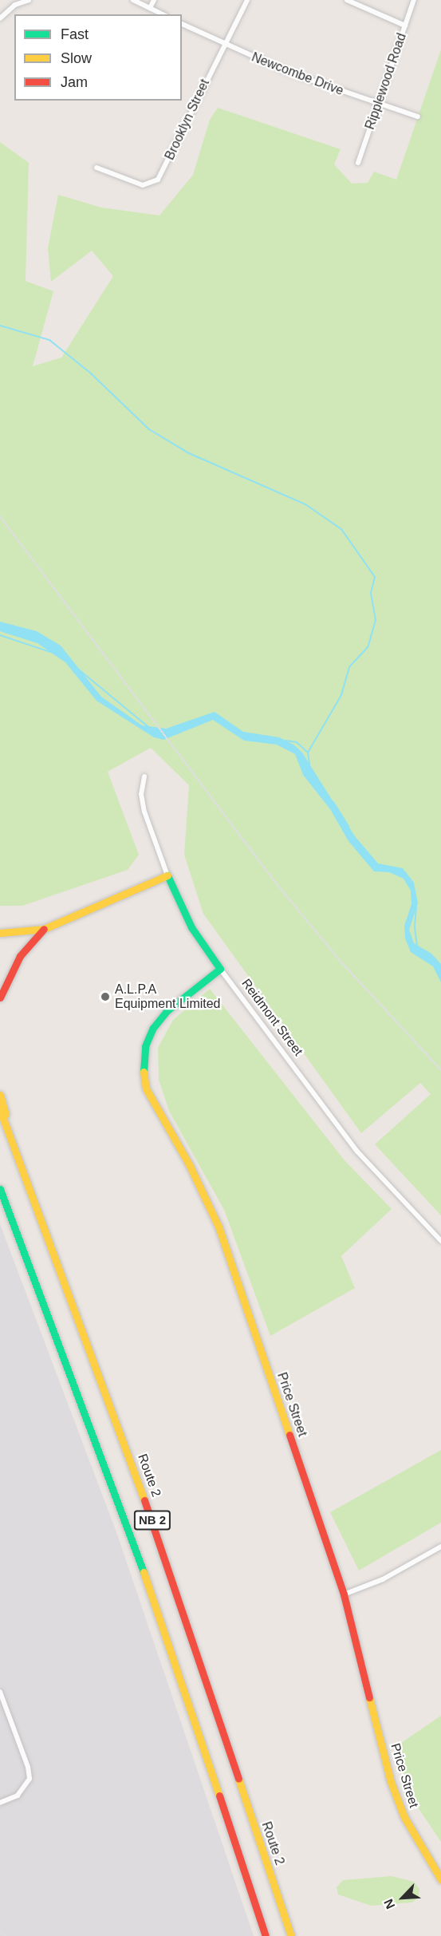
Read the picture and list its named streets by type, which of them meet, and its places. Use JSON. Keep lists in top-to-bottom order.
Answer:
{
  "streets": {
    "main road": [
      "Reidmont Street",
      "Price Street",
      "Route 2",
      "NB 2"
    ],
    "street": ["Newcombe Drive", "Ripplewood Road", "Brooklyn Street"]
  },
  "crossings": [
    ["Newcombe Drive", "Ripplewood Road"],
    ["Newcombe Drive", "Brooklyn Street"],
    ["Reidmont Street", "Price Street"]
  ],
  "places": ["A.L.P.A Equipment Limited"],
  "legend": ["Fast", "Slow", "Jam"],
  "north": "bottom left"
}
